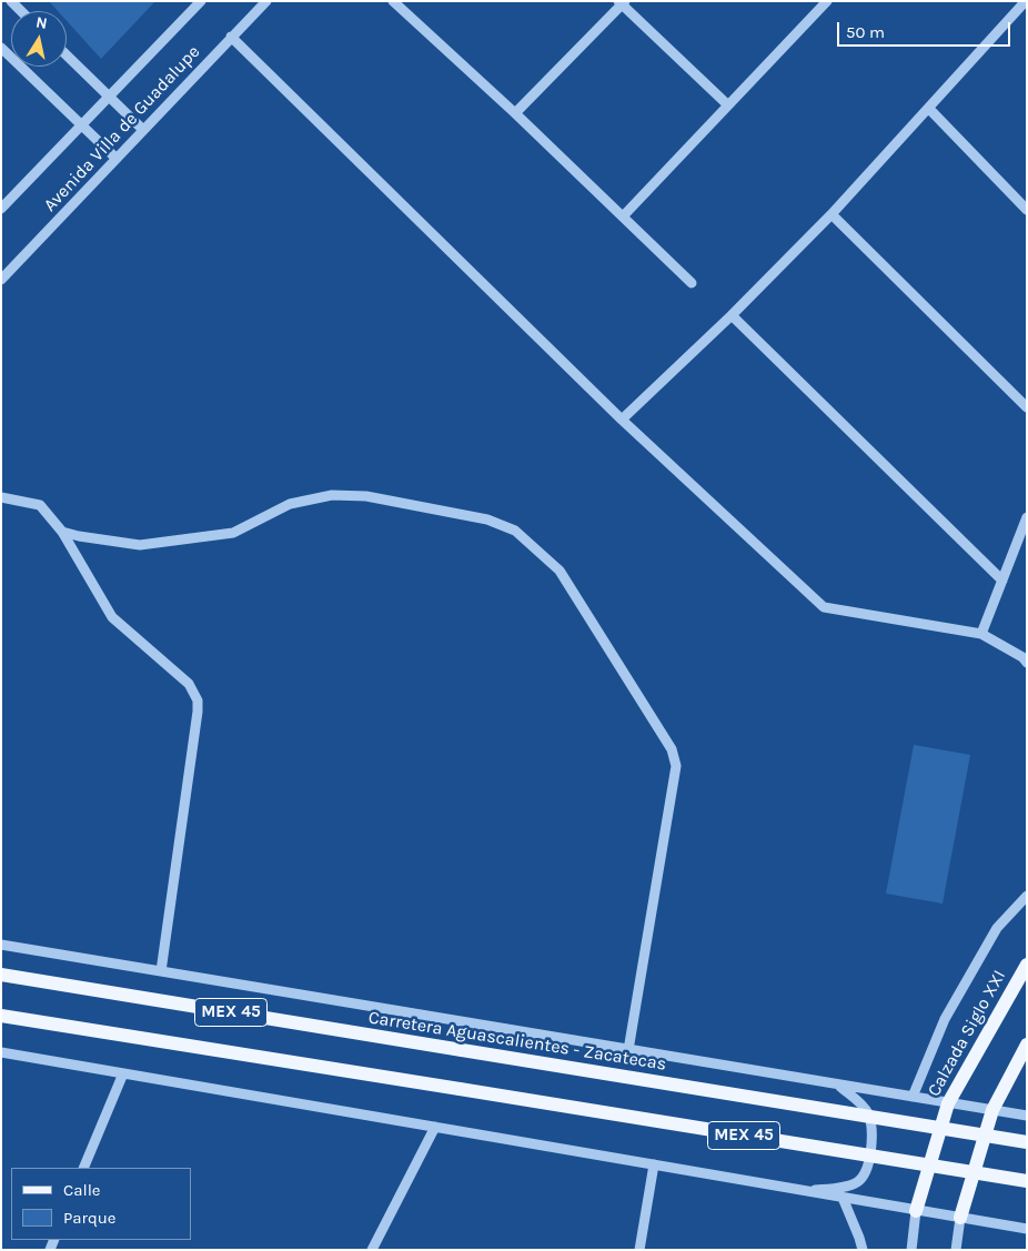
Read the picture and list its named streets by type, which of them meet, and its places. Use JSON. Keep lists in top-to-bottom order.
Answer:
{
  "streets": {
    "main road": ["MEX 45", "Calzada Siglo XXI", "Carretera Aguascalientes - Zacatecas"],
    "street": ["Avenida Villa de Guadalupe"]
  },
  "legend": ["Calle", "Parque"],
  "scale_bar": "50 m",
  "north": "top"
}
